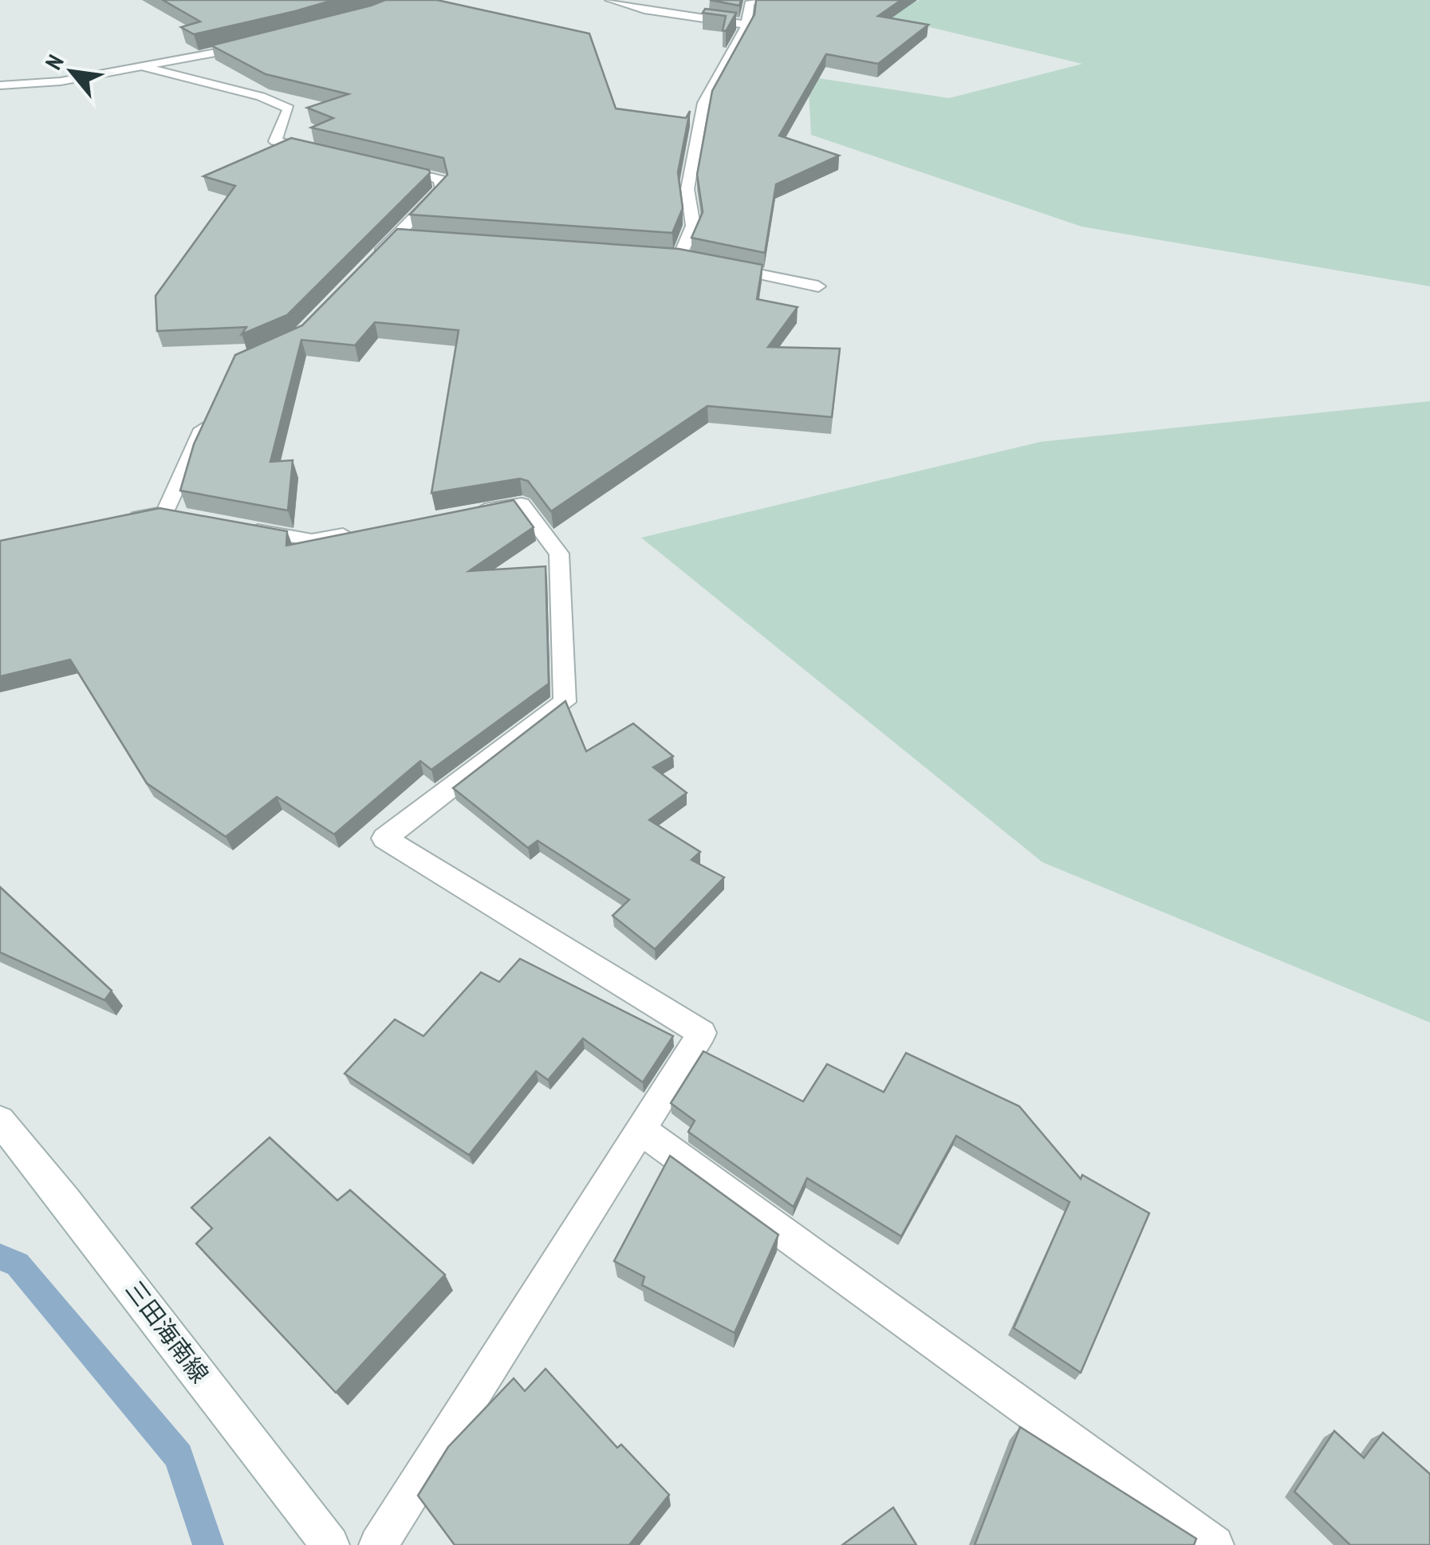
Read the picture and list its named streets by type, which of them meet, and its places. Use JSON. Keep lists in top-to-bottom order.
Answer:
{
  "streets": {
    "street": ["三田海南線"]
  },
  "north": "top left"
}
